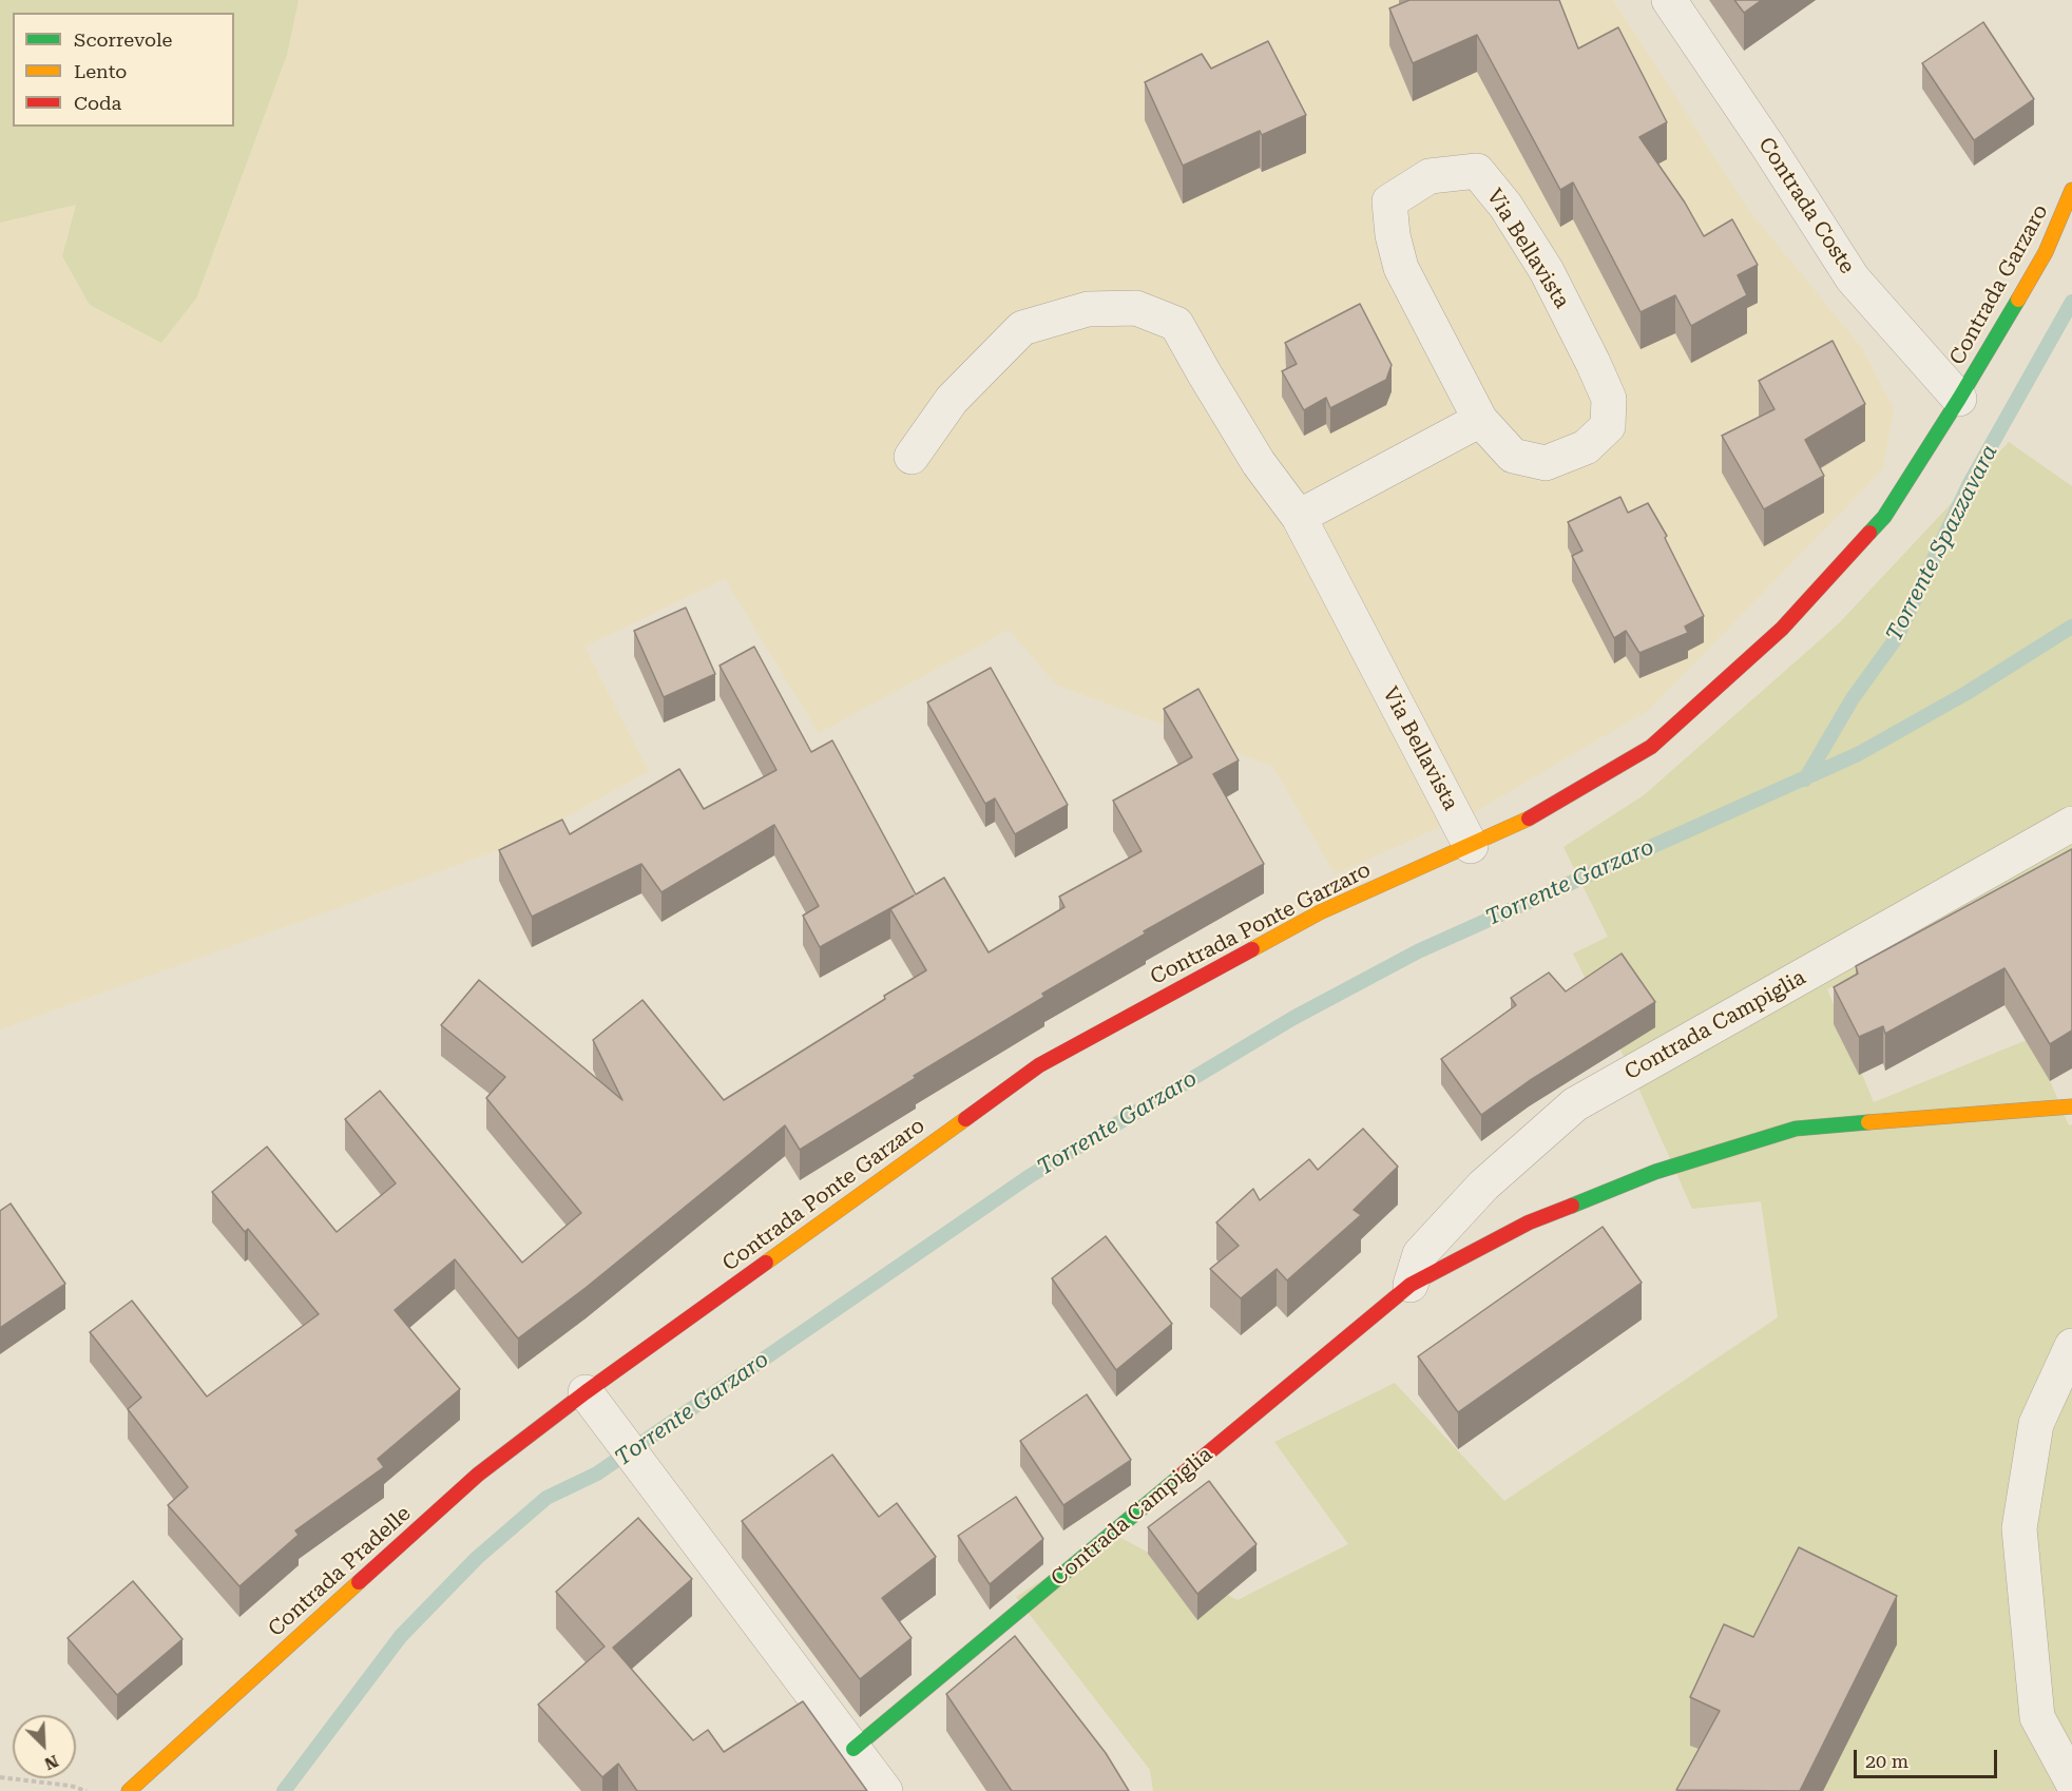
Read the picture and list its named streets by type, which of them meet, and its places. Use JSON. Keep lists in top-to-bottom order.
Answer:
{
  "streets": {
    "street": [
      "Contrada Coste",
      "Via Bellavista",
      "Contrada Garzaro",
      "Contrada Ponte Garzaro",
      "Contrada Campiglia",
      "Contrada Pradelle"
    ]
  },
  "crossings": [
    ["Contrada Coste", "Contrada Garzaro"],
    ["Contrada Coste", "Contrada Ponte Garzaro"],
    ["Via Bellavista", "Contrada Ponte Garzaro"],
    ["Contrada Garzaro", "Contrada Ponte Garzaro"],
    ["Contrada Ponte Garzaro", "Contrada Pradelle"]
  ],
  "water": ["Torrente Spazzavara", "Torrente Garzaro"],
  "legend": ["Scorrevole", "Lento", "Coda"],
  "scale_bar": "20 m",
  "north": "bottom right"
}
